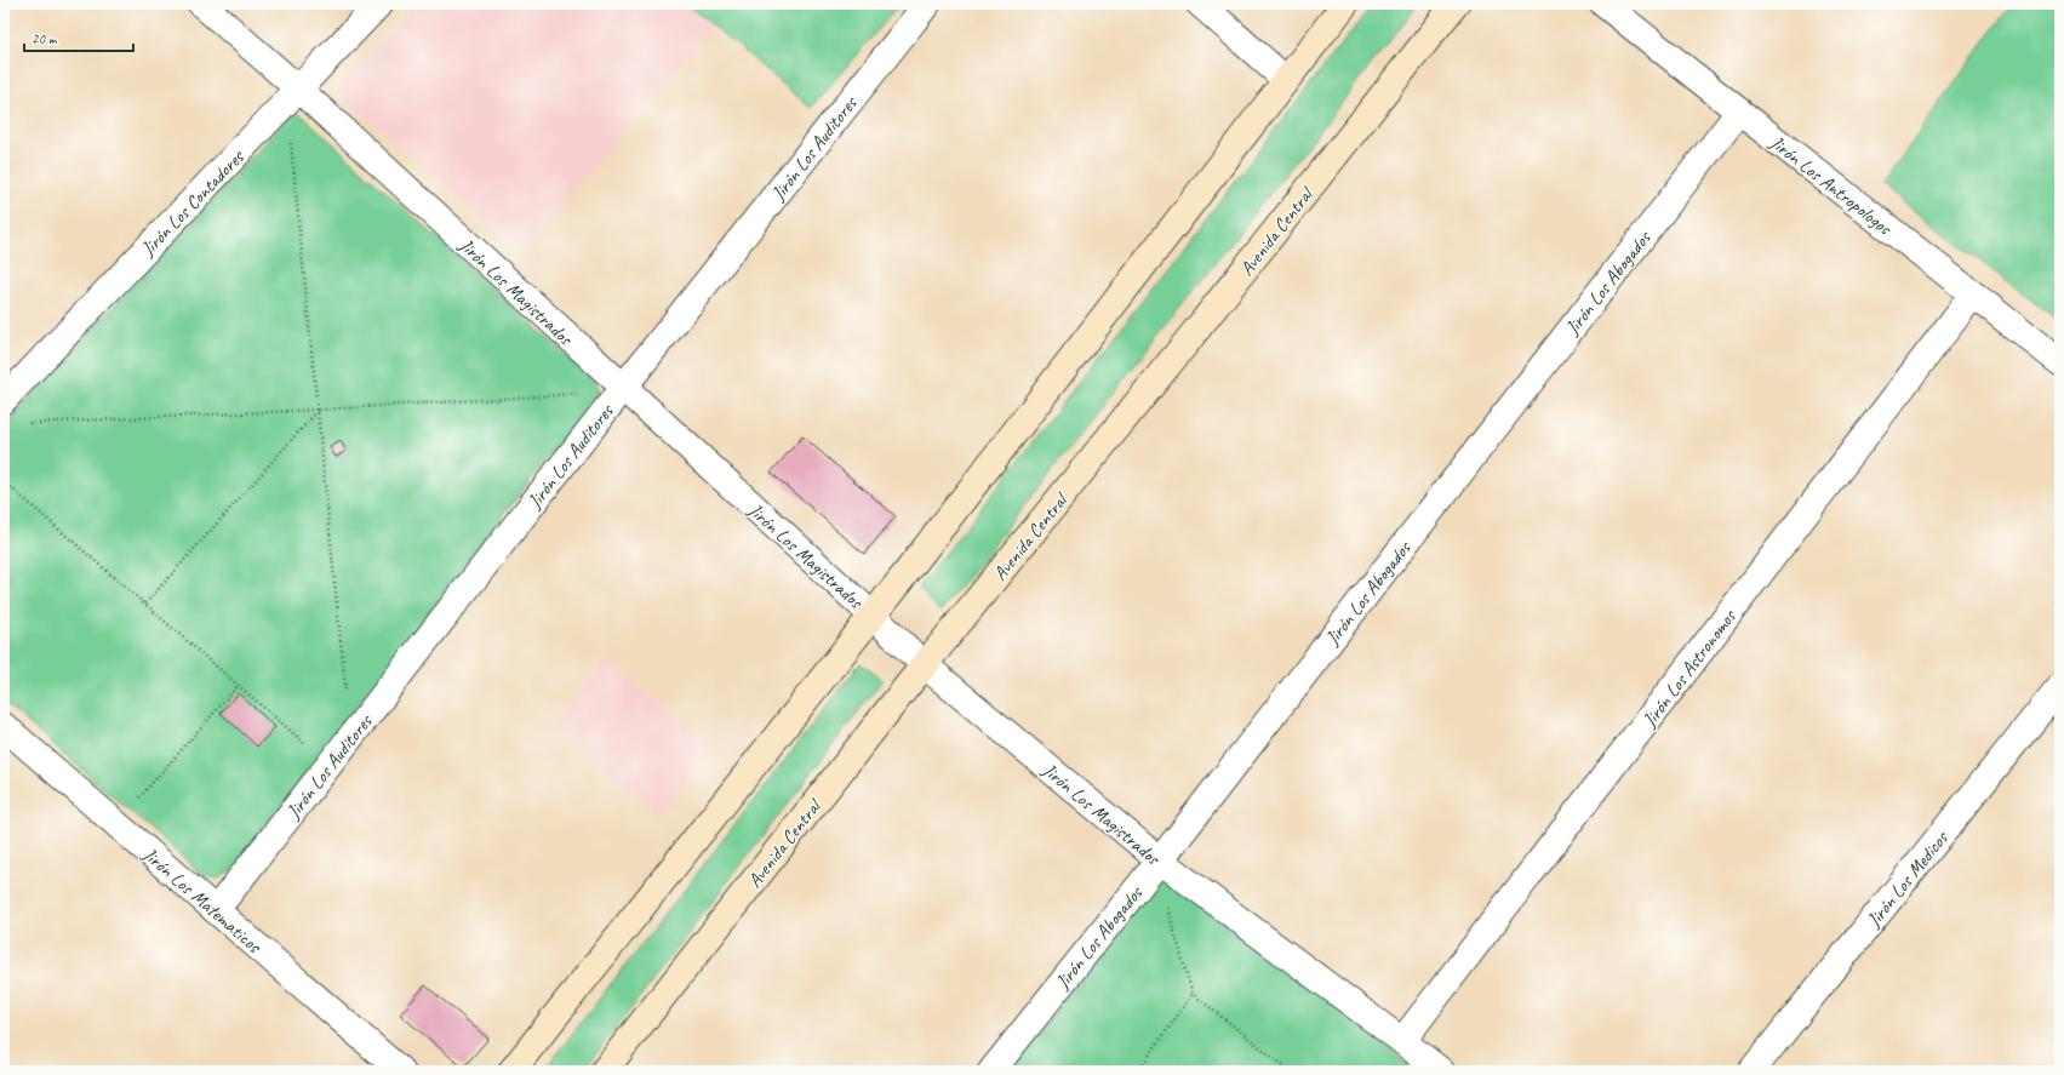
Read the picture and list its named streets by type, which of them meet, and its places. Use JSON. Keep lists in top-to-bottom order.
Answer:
{
  "streets": {
    "main road": ["Avenida Central"],
    "street": [
      "Jirón Los Auditores",
      "Jirón Los Antropologos",
      "Jirón Los Contadores",
      "Jirón Los Abogados",
      "Jirón Los Magistrados",
      "Jirón Los Astronomos",
      "Jirón Los Medicos",
      "Jirón Los Matematicos"
    ]
  },
  "crossings": [
    ["Jirón Los Auditores", "Jirón Los Magistrados"],
    ["Jirón Los Auditores", "Jirón Los Matematicos"],
    ["Jirón Los Antropologos", "Jirón Los Abogados"],
    ["Jirón Los Antropologos", "Jirón Los Astronomos"],
    ["Jirón Los Contadores", "Jirón Los Magistrados"],
    ["Avenida Central", "Jirón Los Magistrados"],
    ["Jirón Los Abogados", "Jirón Los Magistrados"],
    ["Jirón Los Magistrados", "Jirón Los Astronomos"]
  ],
  "scale_bar": "20 m"
}
